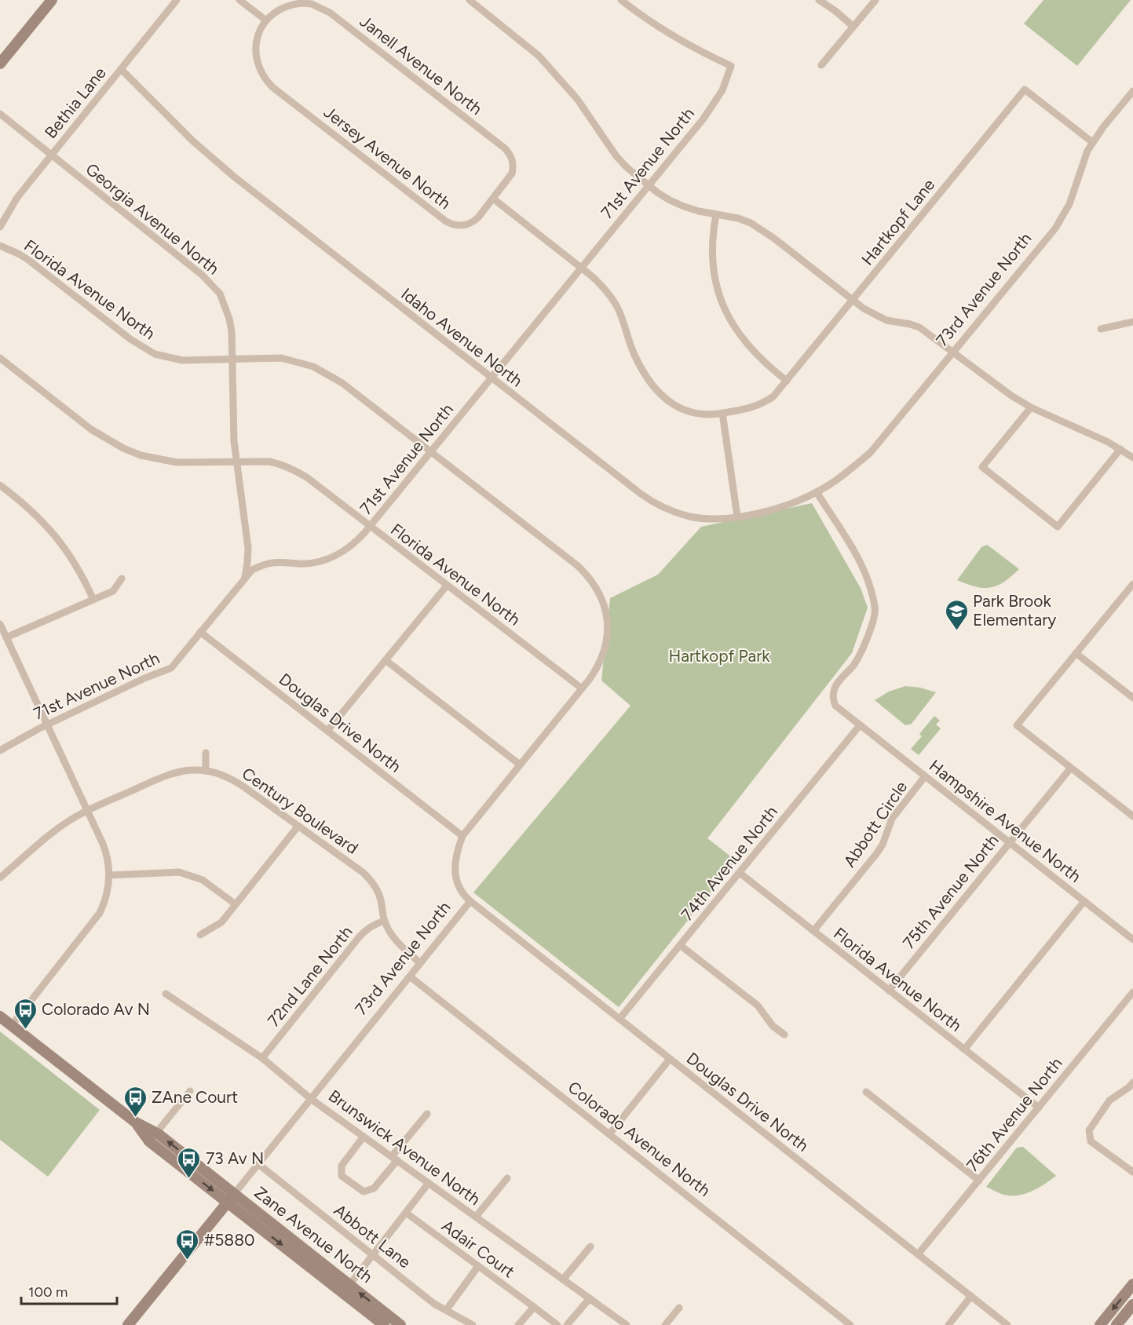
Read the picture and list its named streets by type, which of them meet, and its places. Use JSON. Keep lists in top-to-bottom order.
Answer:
{
  "streets": {
    "street": [
      "Janell Avenue North",
      "Bethia Lane",
      "Jersey Avenue North",
      "71st Avenue North",
      "Georgia Avenue North",
      "Hartkopf Lane",
      "Florida Avenue North",
      "73rd Avenue North",
      "Idaho Avenue North",
      "Douglas Drive North",
      "Century Boulevard",
      "Hampshire Avenue North",
      "Abbott Circle",
      "74th Avenue North",
      "75th Avenue North",
      "72nd Lane North",
      "76th Avenue North",
      "Colorado Avenue North",
      "Brunswick Avenue North",
      "Zane Avenue North",
      "Abbott Lane",
      "Adair Court"
    ]
  },
  "crossings": [
    ["Janell Avenue North", "Jersey Avenue North"],
    ["Bethia Lane", "Georgia Avenue North"],
    ["Bethia Lane", "Idaho Avenue North"],
    ["71st Avenue North", "Florida Avenue North"],
    ["71st Avenue North", "73rd Avenue North"],
    ["71st Avenue North", "Idaho Avenue North"],
    ["71st Avenue North", "Douglas Drive North"],
    ["Georgia Avenue North", "Florida Avenue North"],
    ["Hartkopf Lane", "73rd Avenue North"],
    ["Florida Avenue North", "73rd Avenue North"],
    ["Florida Avenue North", "Abbott Circle"],
    ["Florida Avenue North", "74th Avenue North"],
    ["Florida Avenue North", "75th Avenue North"],
    ["Florida Avenue North", "76th Avenue North"],
    ["73rd Avenue North", "Idaho Avenue North"],
    ["73rd Avenue North", "Douglas Drive North"],
    ["73rd Avenue North", "Century Boulevard"],
    ["73rd Avenue North", "Colorado Avenue North"],
    ["73rd Avenue North", "Brunswick Avenue North"],
    ["73rd Avenue North", "Zane Avenue North"],
    ["73rd Avenue North", "Abbott Lane"],
    ["Douglas Drive North", "74th Avenue North"],
    ["Douglas Drive North", "76th Avenue North"],
    ["Century Boulevard", "72nd Lane North"],
    ["Hampshire Avenue North", "Abbott Circle"],
    ["Hampshire Avenue North", "74th Avenue North"],
    ["Hampshire Avenue North", "75th Avenue North"],
    ["72nd Lane North", "Brunswick Avenue North"]
  ],
  "parks": ["Hartkopf Park"],
  "places": {
    "school or university": ["Park Brook Elementary"],
    "bus stop": [
      "Colorado Av N",
      "ZAne Court",
      "73 Av N",
      "#5880"
    ]
  },
  "scale_bar": "100 m"
}
